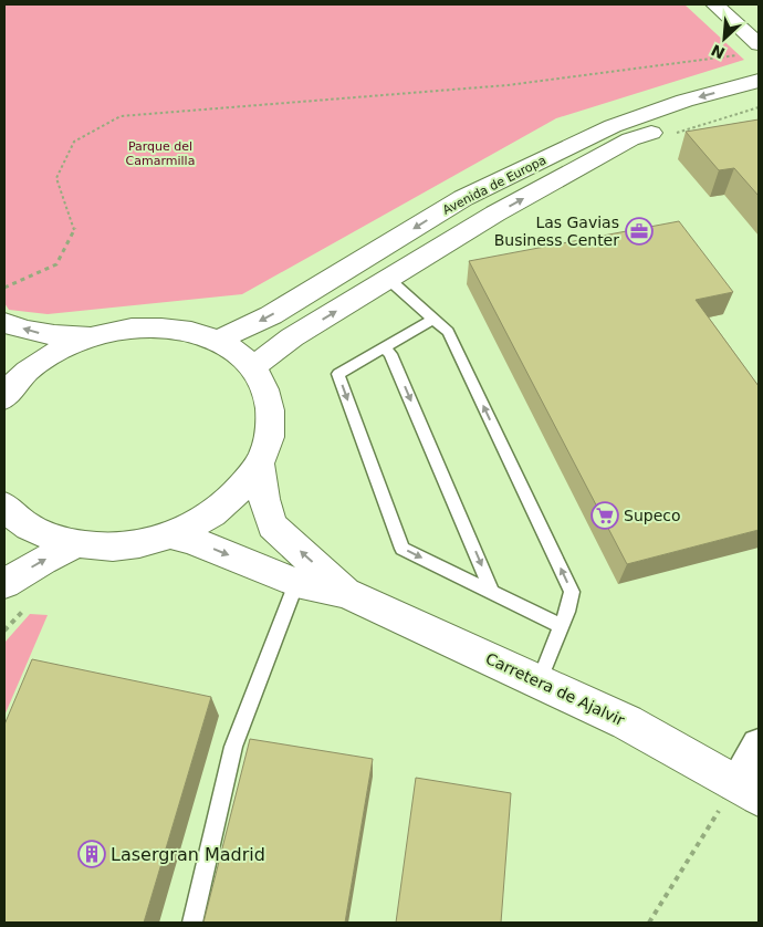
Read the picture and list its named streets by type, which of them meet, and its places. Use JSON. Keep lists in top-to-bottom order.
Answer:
{
  "streets": {
    "street": ["Avenida de Europa", "Carretera de Ajalvir"]
  },
  "parks": ["Parque del Camarmilla"],
  "places": {
    "office": ["Las Gavias Business Center"],
    "supermarket": ["Supeco"],
    "building": ["Lasergran Madrid"]
  },
  "north": "bottom left"
}
